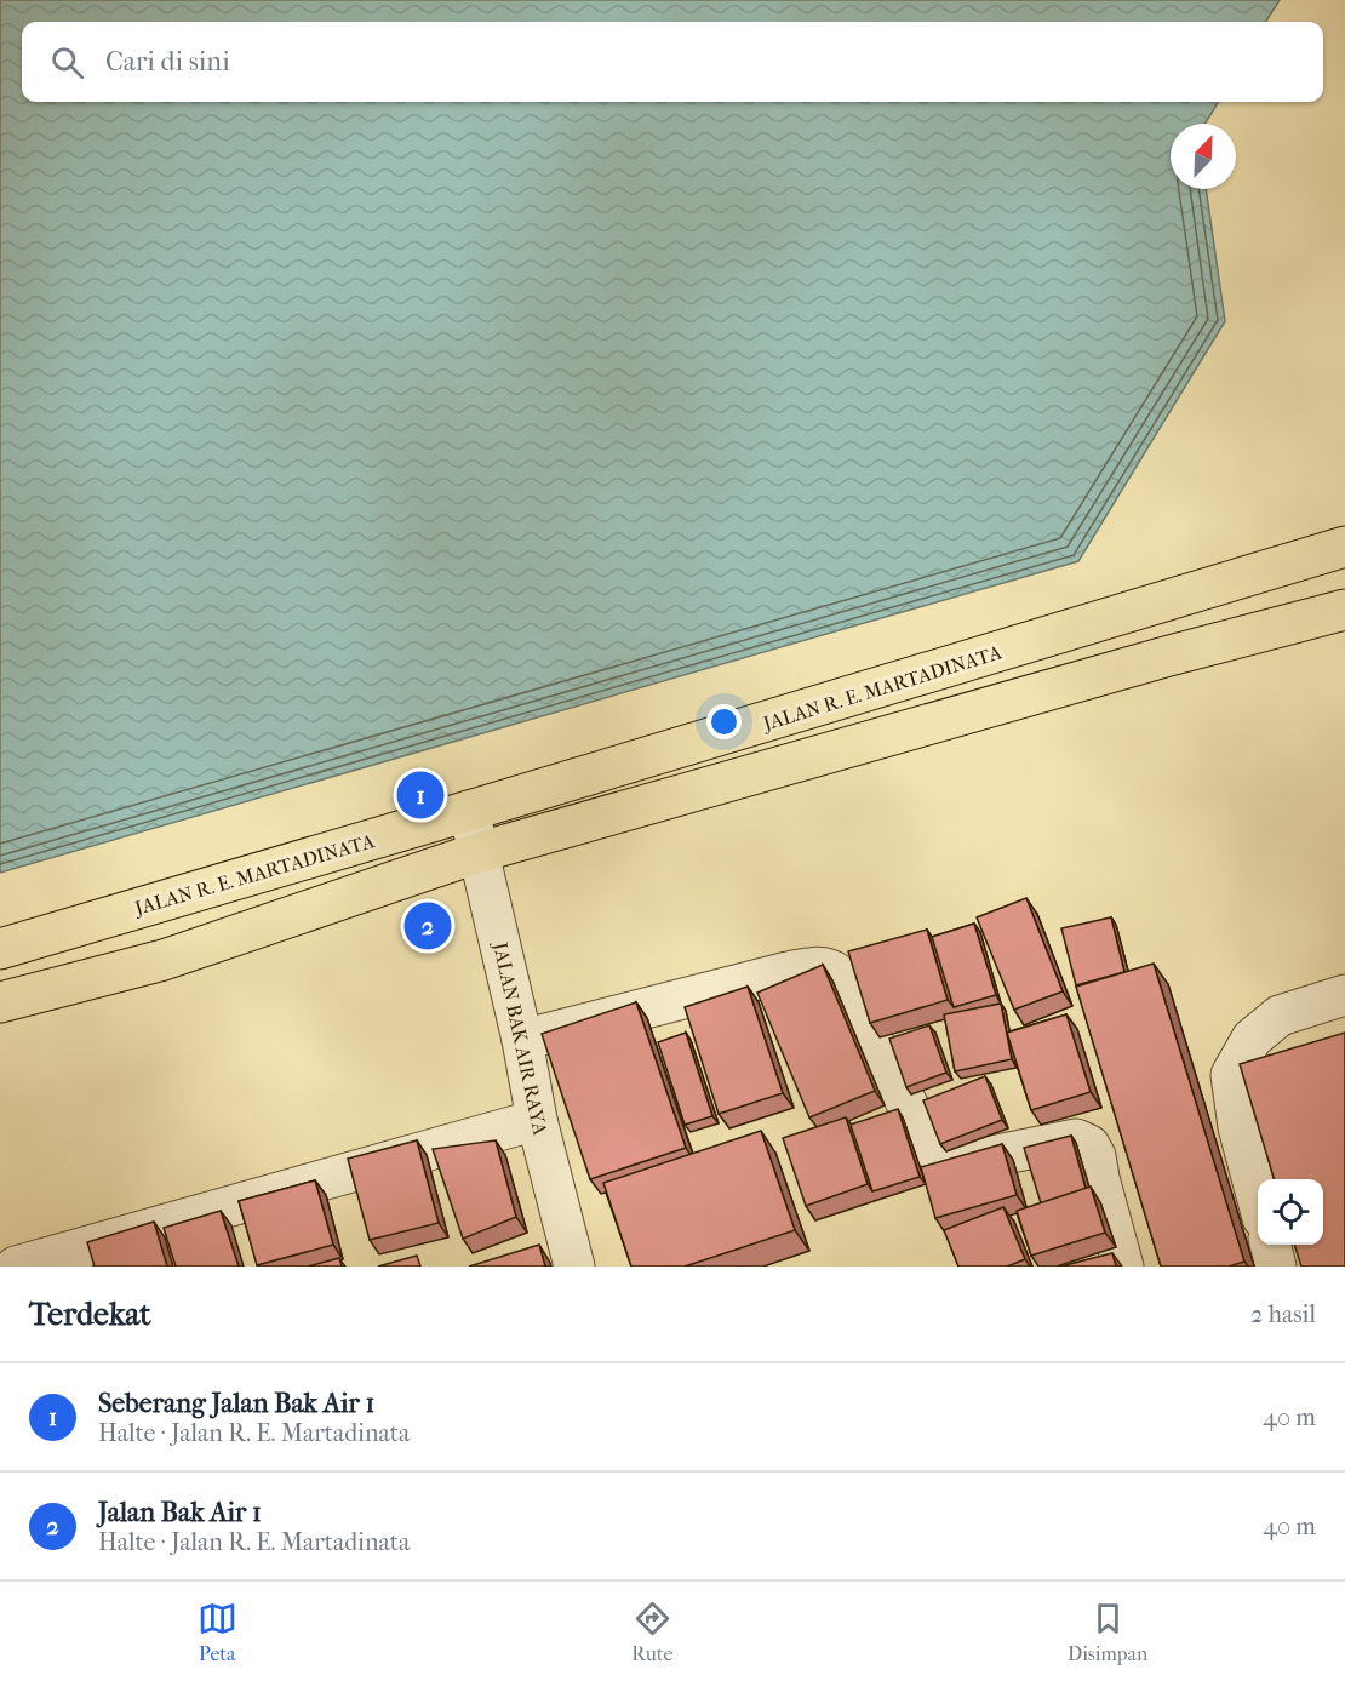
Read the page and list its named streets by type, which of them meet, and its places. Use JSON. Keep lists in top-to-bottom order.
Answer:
{
  "streets": {
    "highway": ["JALAN R. E. MARTADINATA"],
    "street": ["JALAN BAK AIR RAYA"]
  },
  "crossings": [
    ["JALAN R. E. MARTADINATA", "JALAN BAK AIR RAYA"]
  ],
  "north": "top right",
  "page": {
    "search": "Cari di sini",
    "pins": ["1", "2"],
    "heading": ["Terdekat", "2 hasil"],
    "list": [
      {
        "mark": "1",
        "name": "Seberang Jalan Bak Air 1",
        "note": "Halte · Jalan R. E. Martadinata",
        "value": "40 m"
      },
      {
        "mark": "2",
        "name": "Jalan Bak Air 1",
        "note": "Halte · Jalan R. E. Martadinata",
        "value": "40 m"
      }
    ],
    "nav": ["Peta", "Rute", "Disimpan"]
  }
}
